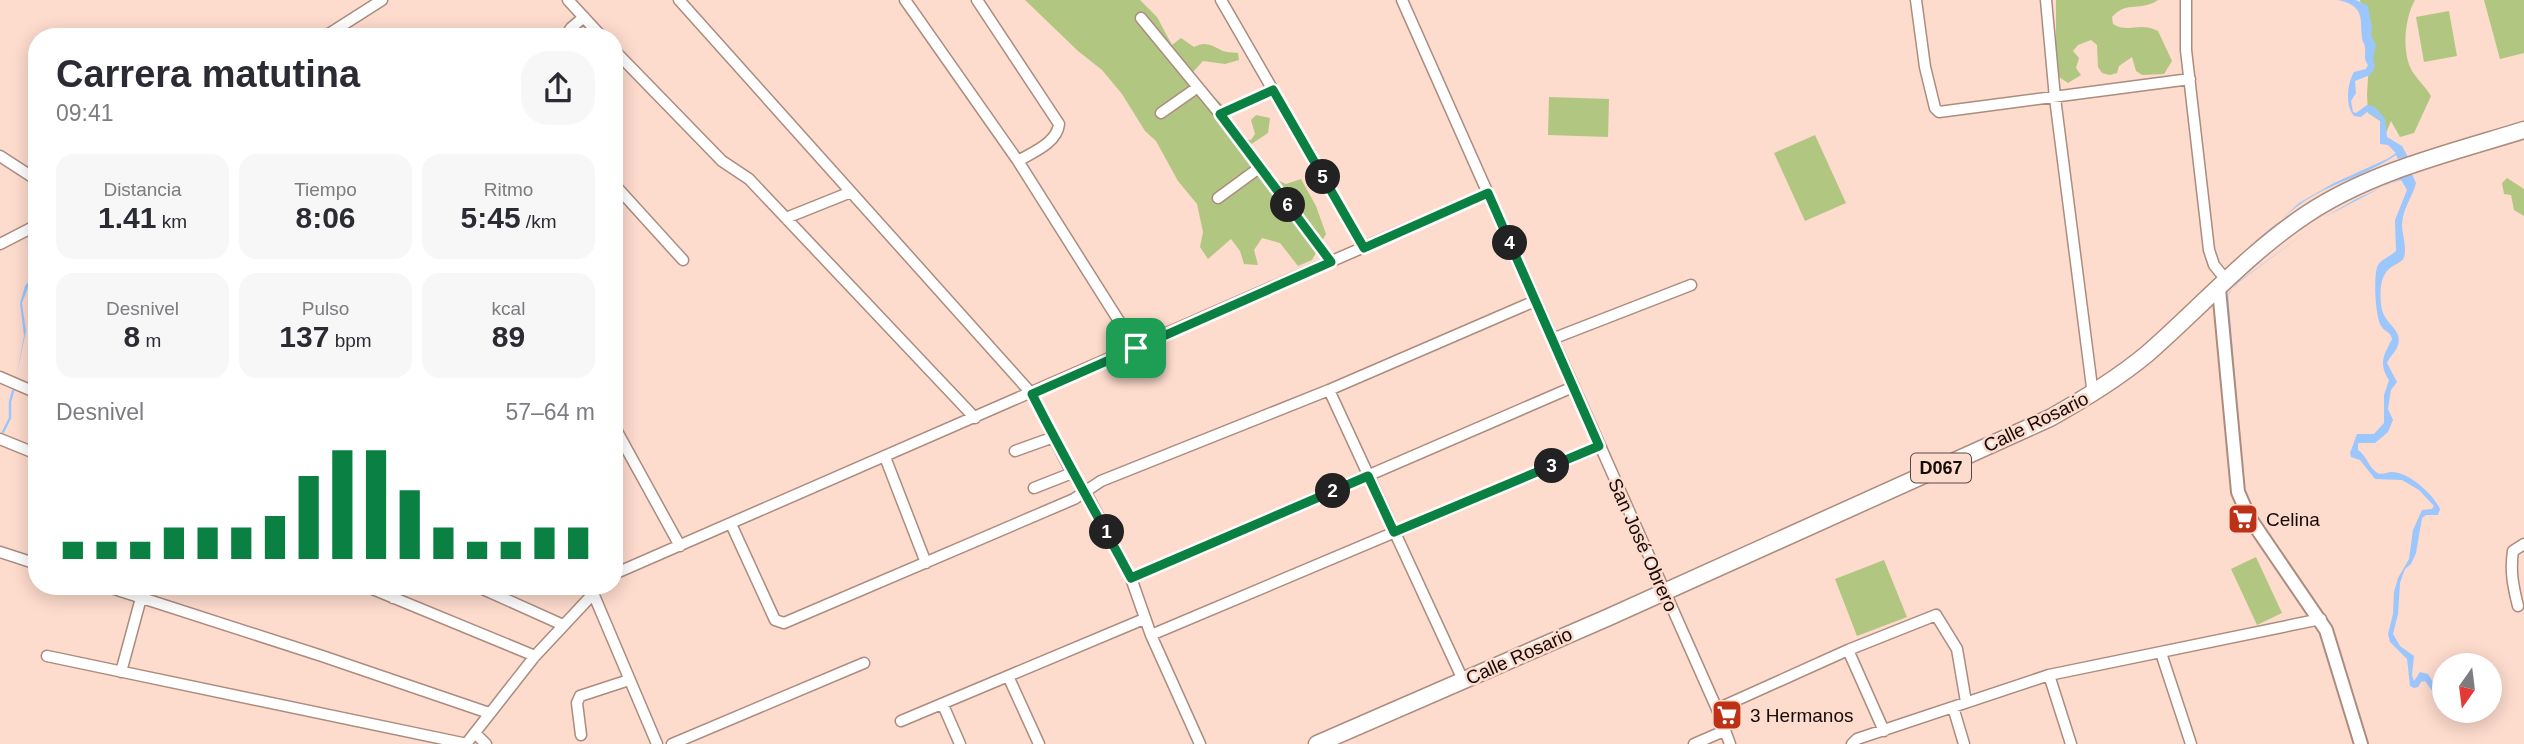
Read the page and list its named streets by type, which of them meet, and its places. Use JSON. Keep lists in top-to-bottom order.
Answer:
{
  "streets": {
    "main road": ["Calle Rosario", "D067"],
    "street": ["San José Obrero"]
  },
  "crossings": [
    ["Calle Rosario", "San José Obrero"]
  ],
  "places": {
    "supermarket": ["Celina", "3 Hermanos"]
  },
  "north": "bottom",
  "page": {
    "heading": ["Carrera matutina", "09:41"],
    "stats": [
      ["Distancia", "1.41 km"],
      ["Tiempo", "8:06"],
      ["Ritmo", "5:45 /km"],
      ["Desnivel", "8 m"],
      ["Pulso", "137 bpm"],
      ["kcal", "89"]
    ],
    "pins": [
      "5",
      "6",
      "4",
      "3",
      "2",
      "1"
    ],
    "chart": ["Desnivel", "57–64 m"]
  }
}
